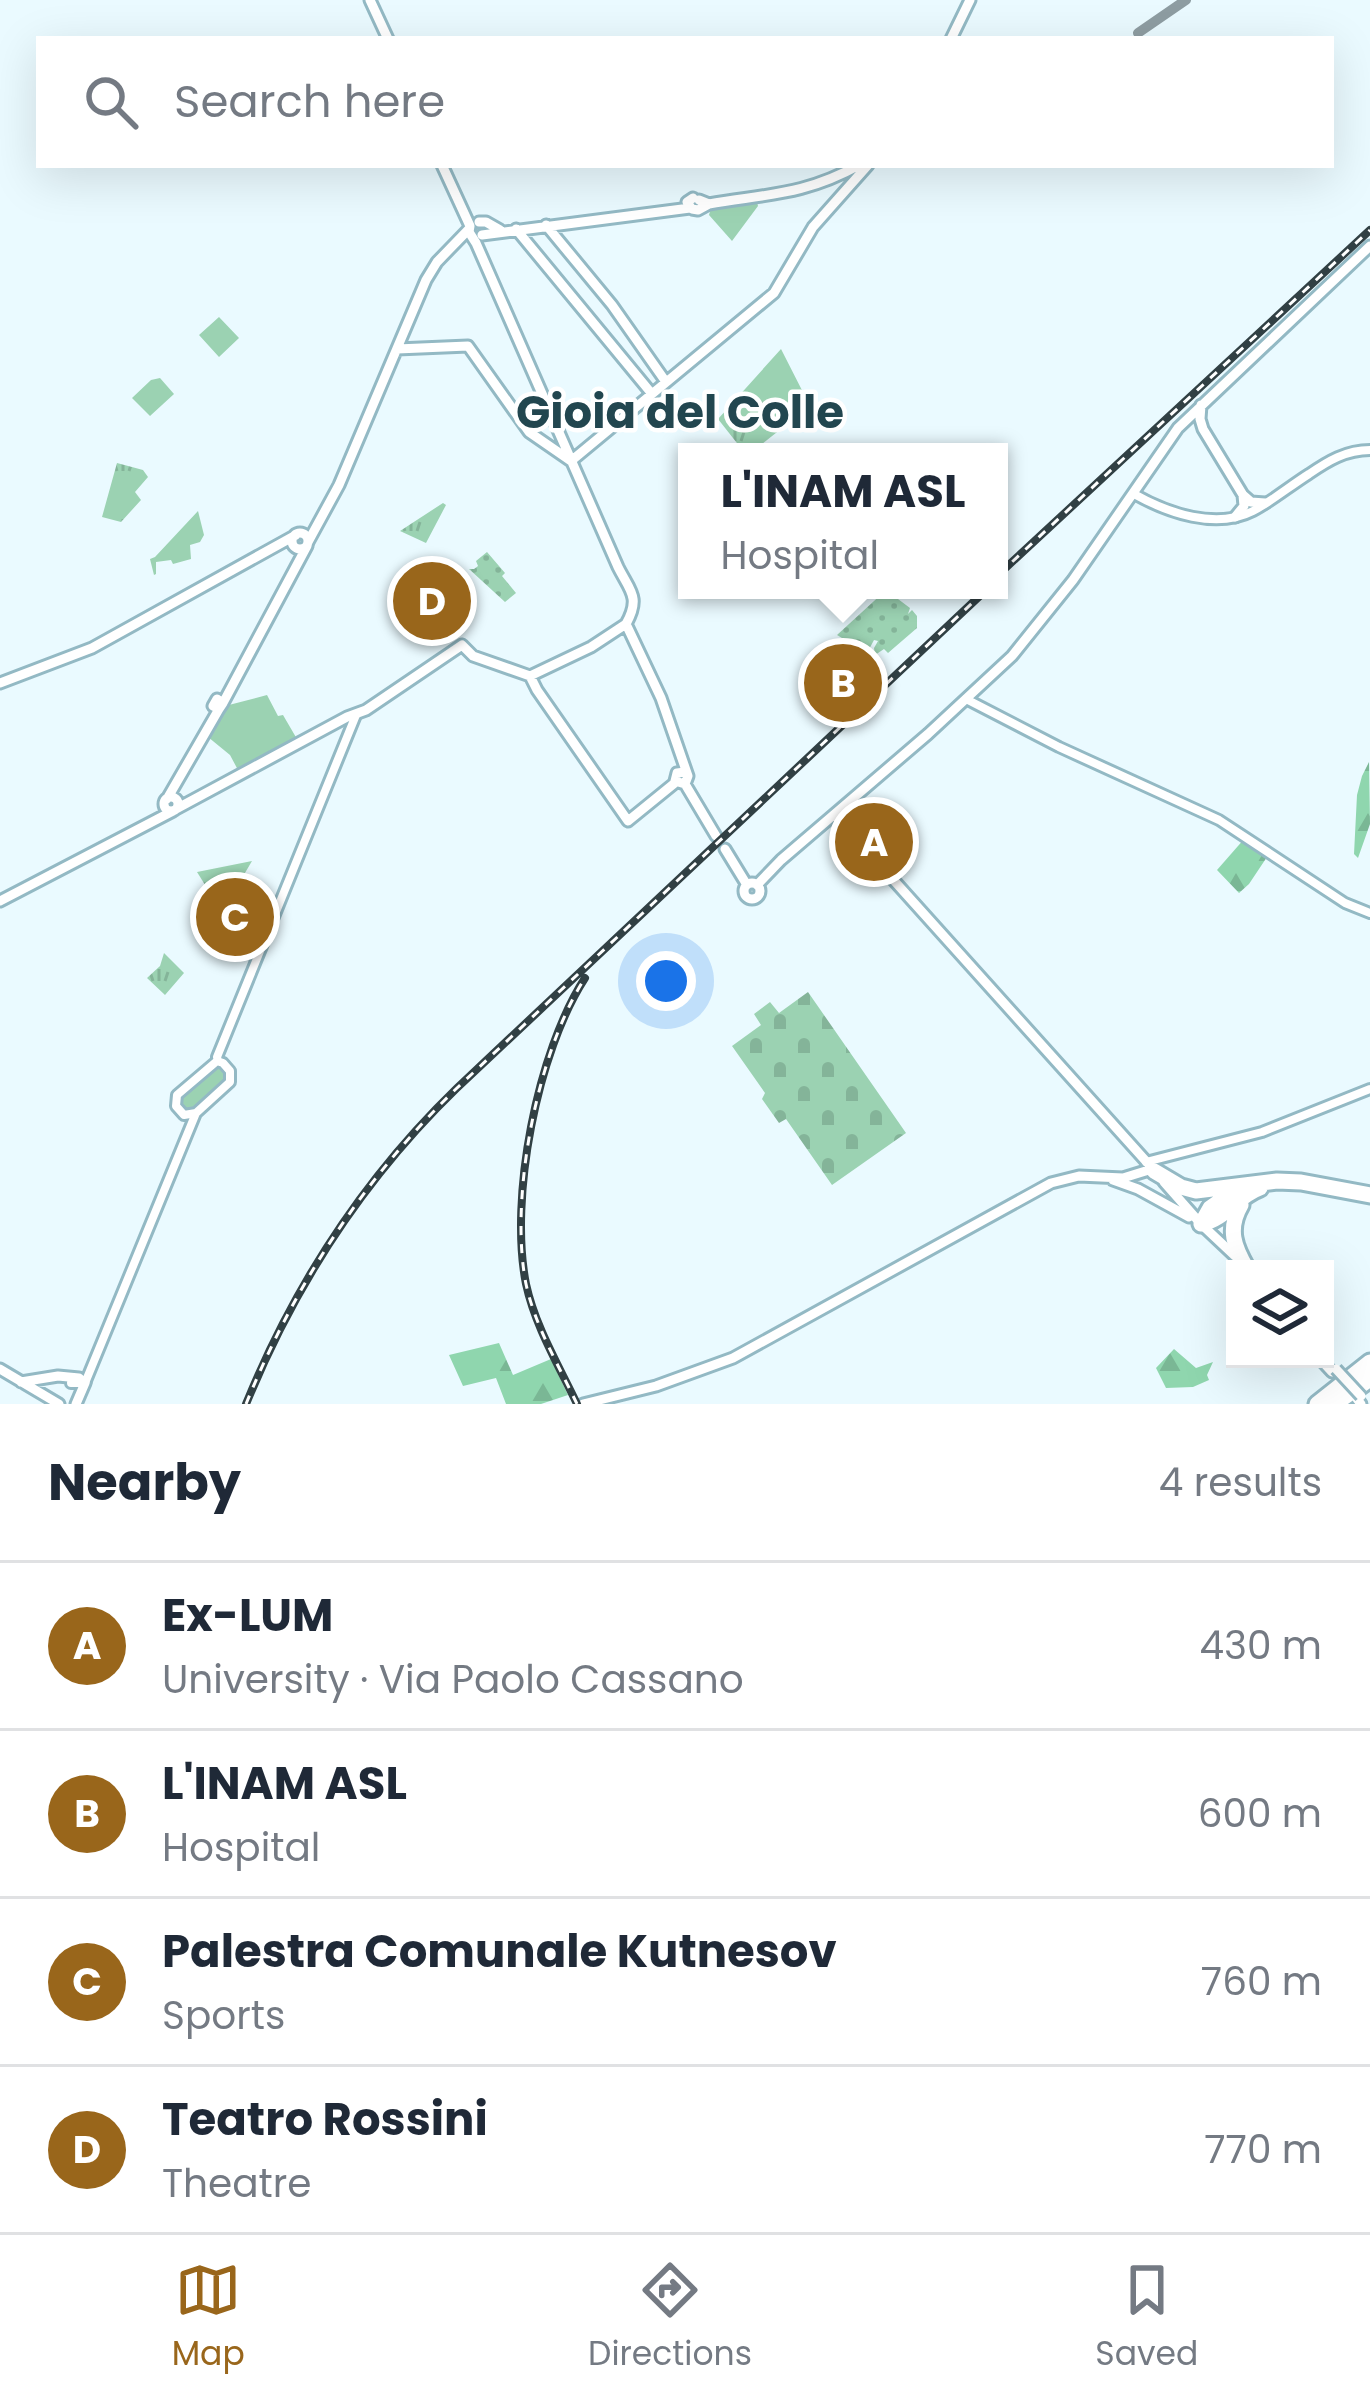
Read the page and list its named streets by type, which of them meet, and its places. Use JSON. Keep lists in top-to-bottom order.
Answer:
{
  "districts": ["Gioia del Colle"],
  "page": {
    "search": "Search here",
    "popup": ["L'INAM ASL", "Hospital"],
    "pins": [
      "D",
      "B",
      "A",
      "C"
    ],
    "heading": ["Nearby", "4 results"],
    "list": [
      {
        "mark": "A",
        "name": "Ex-LUM",
        "note": "University · Via Paolo Cassano",
        "value": "430 m"
      },
      {
        "mark": "B",
        "name": "L'INAM ASL",
        "note": "Hospital",
        "value": "600 m"
      },
      {
        "mark": "C",
        "name": "Palestra Comunale Kutnesov",
        "note": "Sports",
        "value": "760 m"
      },
      {
        "mark": "D",
        "name": "Teatro Rossini",
        "note": "Theatre",
        "value": "770 m"
      }
    ],
    "nav": ["Map", "Directions", "Saved"]
  }
}
